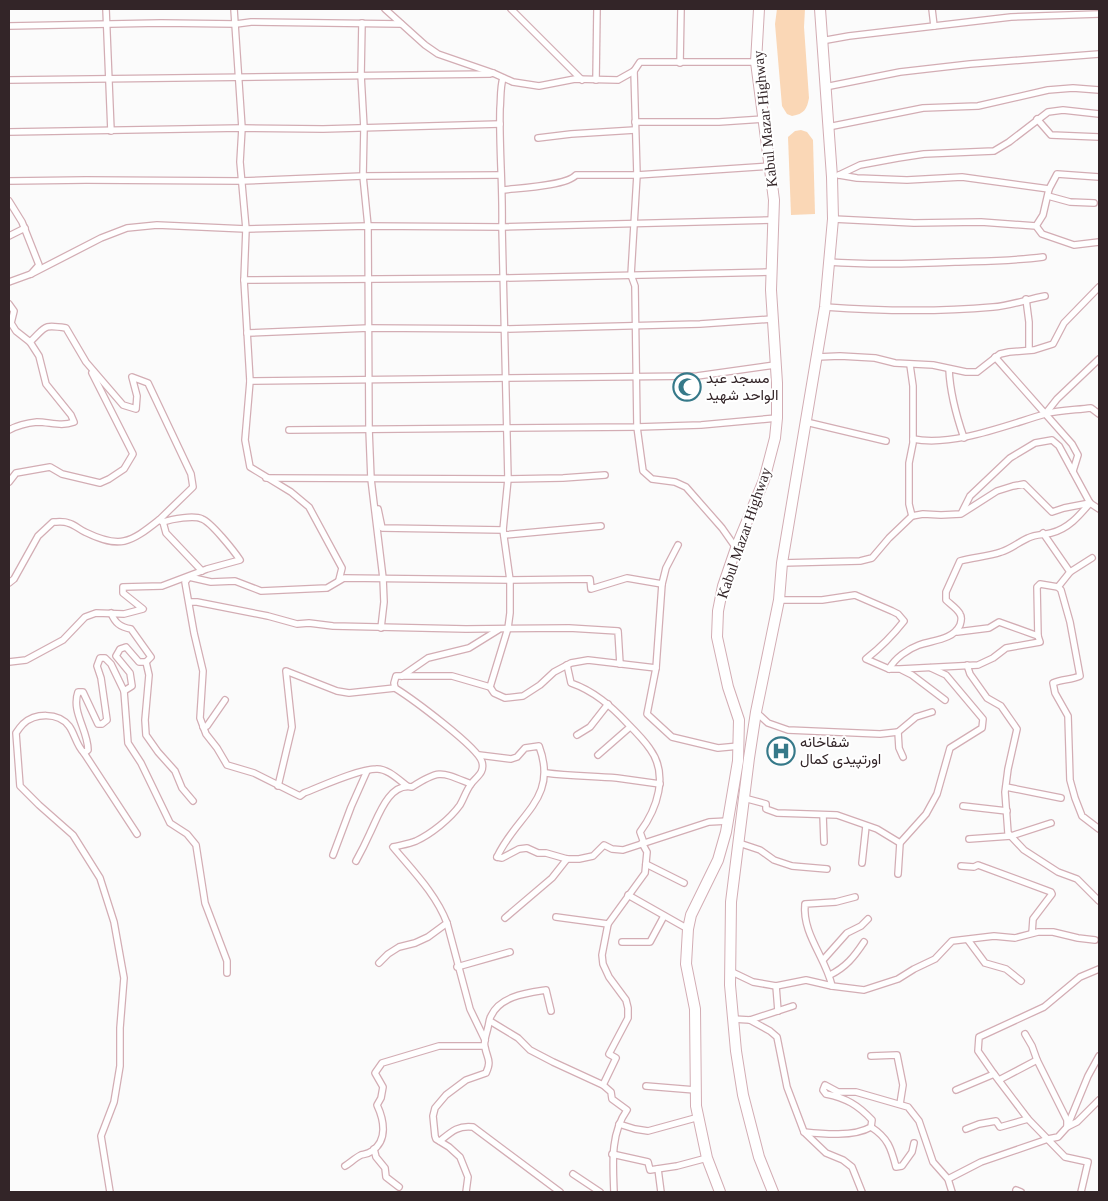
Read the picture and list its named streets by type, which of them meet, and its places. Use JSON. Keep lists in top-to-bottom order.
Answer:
{
  "streets": {
    "highway": ["Kabul Mazar Highway"]
  },
  "places": {
    "mosque": ["مسجد عبد الواحد شهید"],
    "hospital": ["شفاخانه اورتپیدی کمال"]
  }
}
